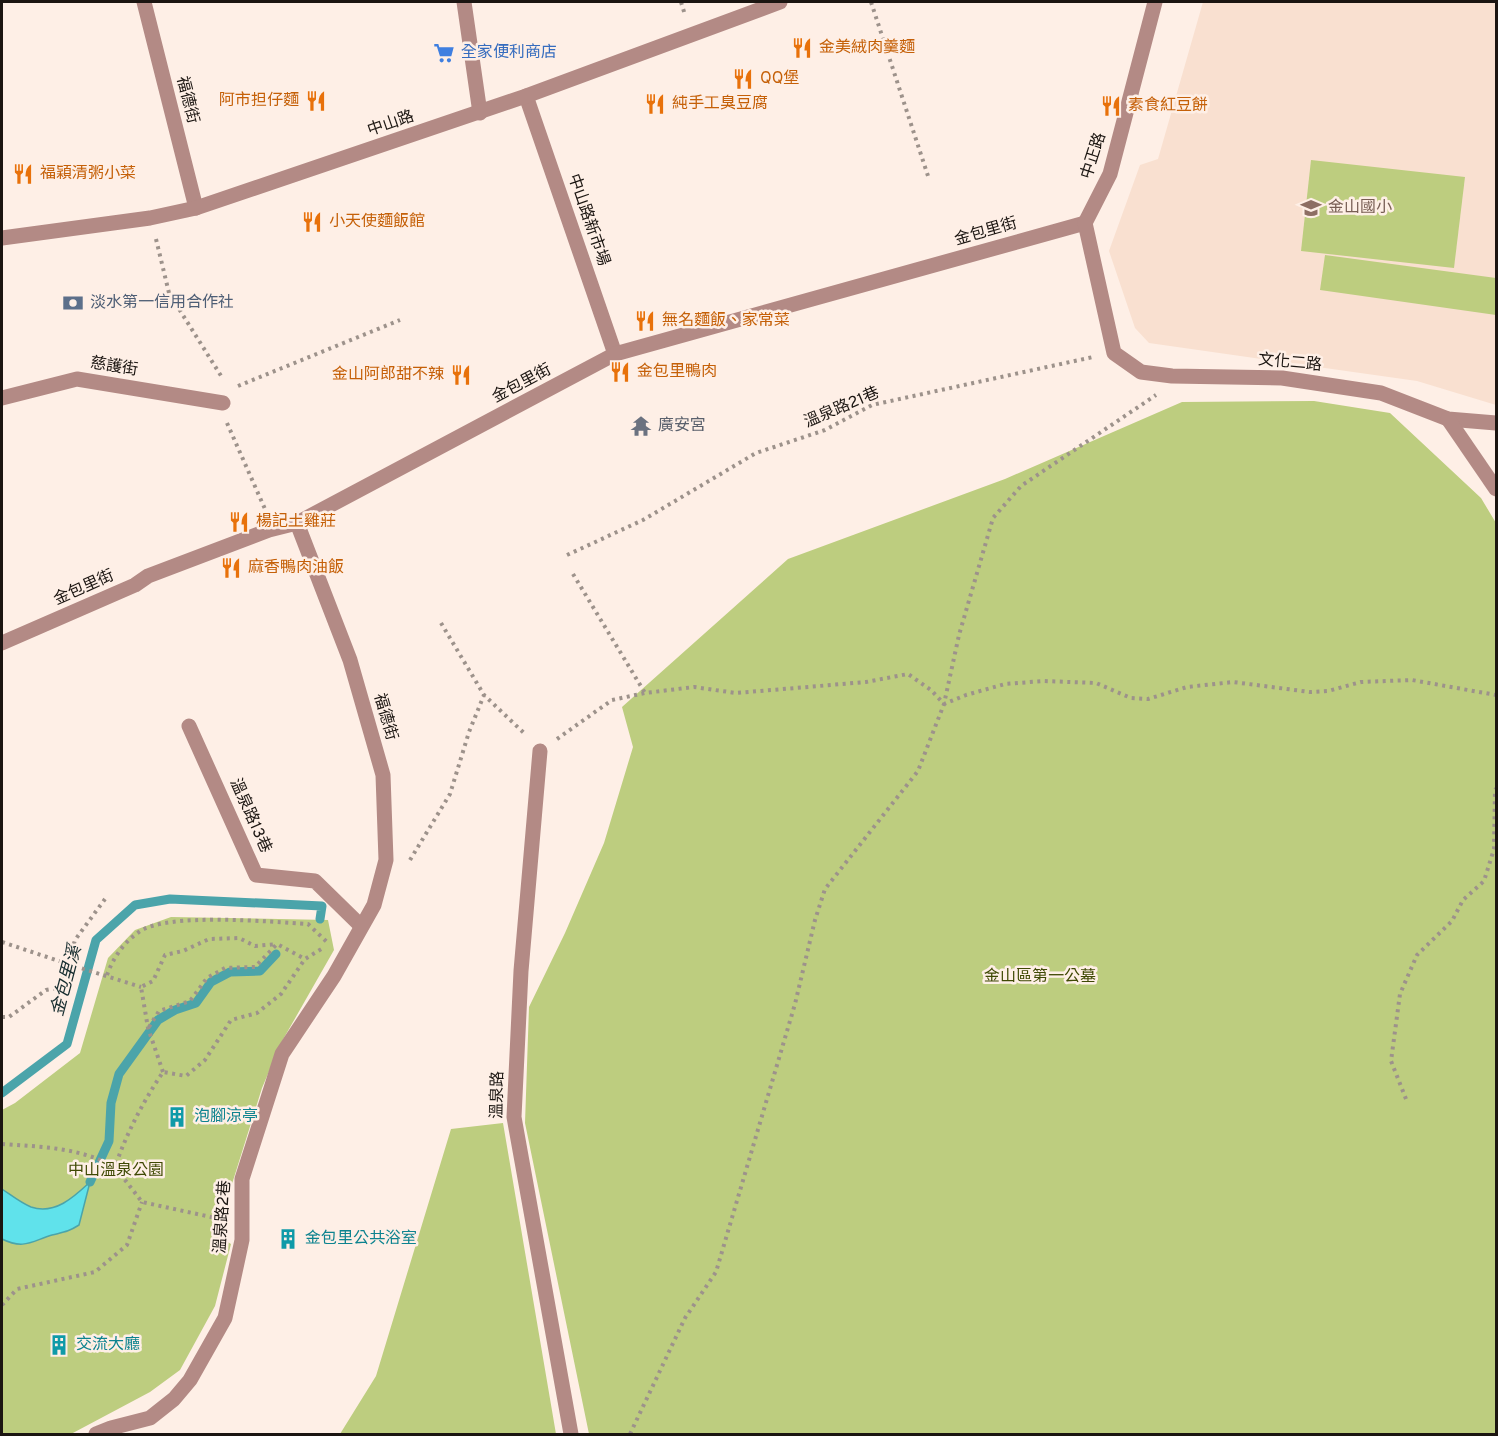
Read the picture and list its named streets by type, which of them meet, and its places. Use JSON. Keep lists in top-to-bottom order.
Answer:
{
  "streets": {
    "street": [
      "福德街",
      "中山路",
      "中正路",
      "中山路新市場",
      "金包里街",
      "文化二路",
      "慈護街",
      "溫泉路13巷",
      "溫泉路",
      "溫泉路2巷"
    ],
    "path": ["溫泉路21巷"]
  },
  "crossings": [
    ["福德街", "中山路"],
    ["福德街", "金包里街"],
    ["福德街", "溫泉路13巷"],
    ["福德街", "溫泉路2巷"],
    ["中山路", "中山路新市場"],
    ["中正路", "金包里街"],
    ["中山路新市場", "金包里街"],
    ["文化二路", "溫泉路21巷"],
    ["溫泉路13巷", "溫泉路2巷"]
  ],
  "water": ["金包里溪"],
  "parks": ["金山區第一公墓", "中山溫泉公園"],
  "places": {
    "restaurant": [
      "金美絨肉羹麵",
      "QQ堡",
      "阿市担仔麵",
      "純手工臭豆腐",
      "素食紅豆餅",
      "福穎清粥小菜",
      "小天使麵飯館",
      "無名麵飯、家常菜",
      "金包里鴨肉",
      "金山阿郎甜不辣",
      "楊記土雞莊",
      "麻香鴨肉油飯"
    ],
    "supermarket": ["全家便利商店"],
    "school or university": ["金山國小"],
    "bank": ["淡水第一信用合作社"],
    "temple": ["廣安宮"],
    "building": ["泡腳涼亭", "金包里公共浴室", "交流大廳"]
  }
}
